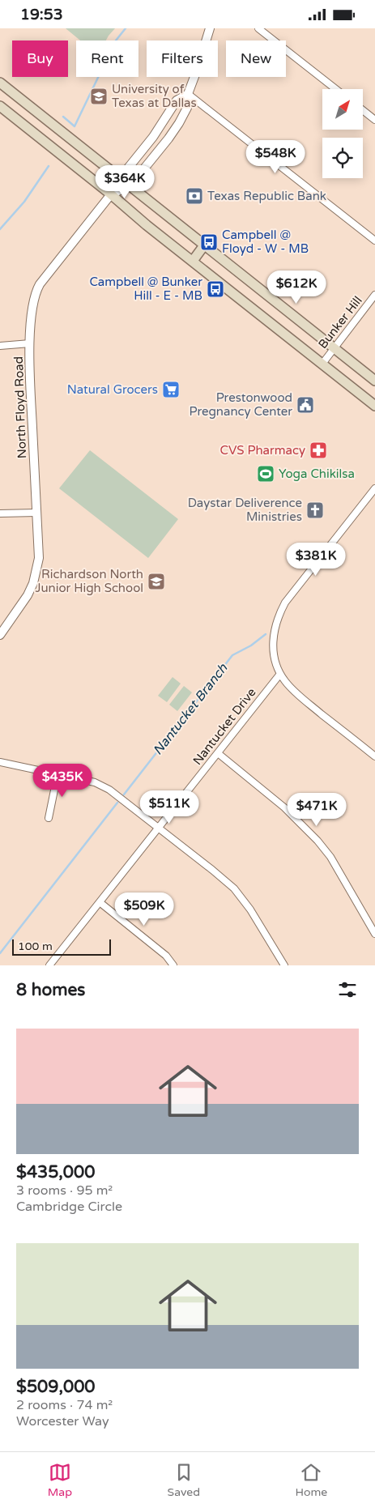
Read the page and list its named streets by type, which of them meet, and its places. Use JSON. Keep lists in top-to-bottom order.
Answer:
{
  "streets": {
    "street": ["Bunker Hill", "North Floyd Road", "Nantucket Drive"]
  },
  "water": ["Nantucket Branch"],
  "places": {
    "school or university": ["University of Texas at Dallas", "Richardson North Junior High School"],
    "bank": ["Texas Republic Bank"],
    "bus stop": ["Campbell @ Floyd - W - MB", "Campbell @ Bunker Hill - E - MB"],
    "supermarket": ["Natural Grocers"],
    "public building": ["Prestonwood Pregnancy Center"],
    "pharmacy": ["CVS Pharmacy"],
    "sports": ["Yoga Chikilsa"],
    "church": ["Daystar Deliverence Ministries"]
  },
  "scale_bar": "100 m",
  "north": "top right",
  "page": {
    "status": "19:53",
    "chip": [
      "Buy",
      "Rent",
      "Filters",
      "New"
    ],
    "price": [
      "$548K",
      "$364K",
      "$612K",
      "$381K",
      "$435K",
      "$511K",
      "$471K",
      "$509K"
    ],
    "scale": "100 m",
    "heading": "8 homes",
    "list": [
      {
        "name": "$435,000",
        "note": "3 rooms · 95 m² · Cambridge Circle"
      },
      {
        "name": "$509,000",
        "note": "2 rooms · 74 m² · Worcester Way"
      }
    ],
    "tabs": ["Map", "Saved", "Home"]
  }
}
